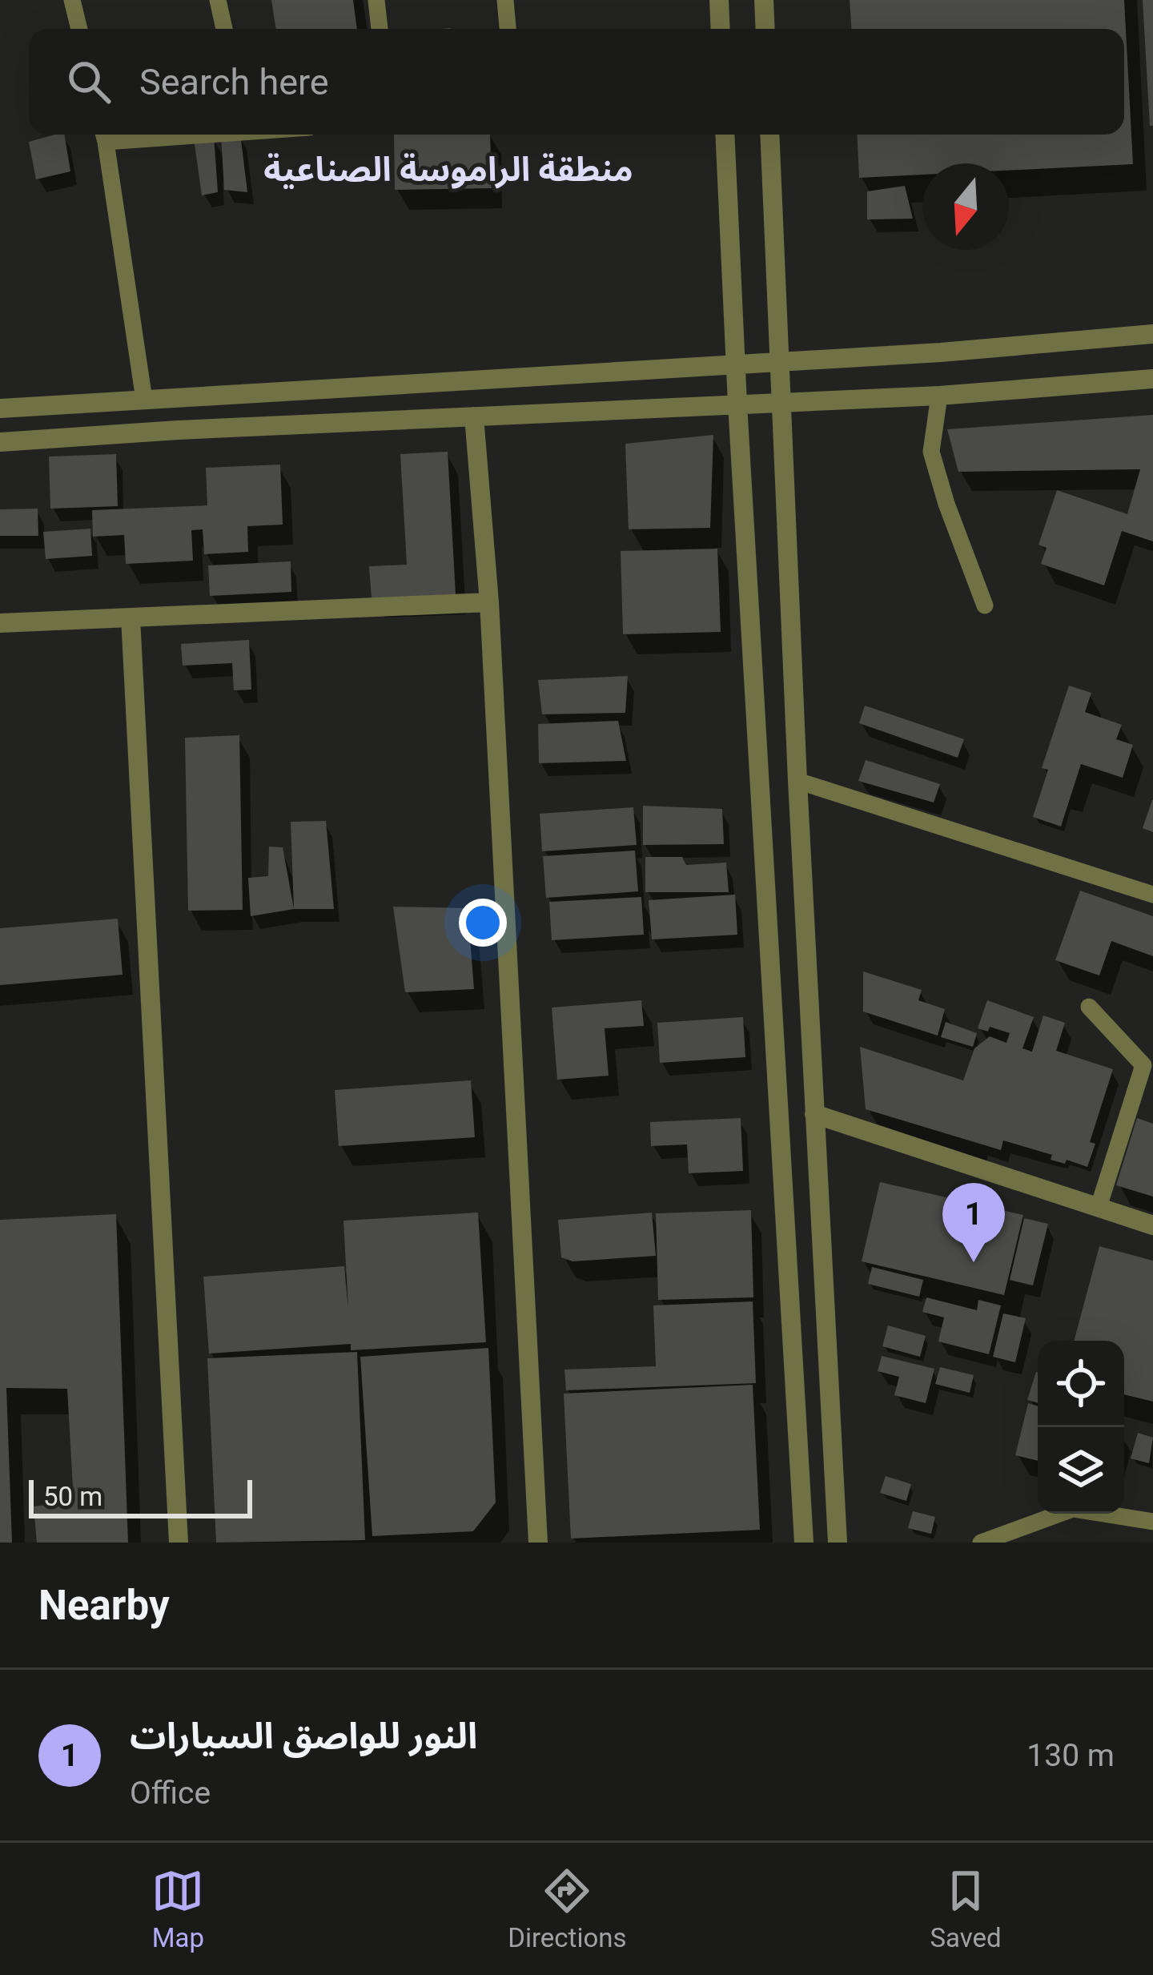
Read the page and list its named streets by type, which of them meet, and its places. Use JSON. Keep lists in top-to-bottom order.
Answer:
{
  "districts": ["منطقة الراموسة الصناعية"],
  "scale_bar": "50 m",
  "north": "bottom",
  "page": {
    "search": "Search here",
    "pins": "1",
    "scale": "50 m",
    "heading": "Nearby",
    "list": [
      {
        "mark": "1",
        "name": "النور للواصق السيارات",
        "note": "Office",
        "value": "130 m"
      }
    ],
    "nav": ["Map", "Directions", "Saved"]
  }
}
